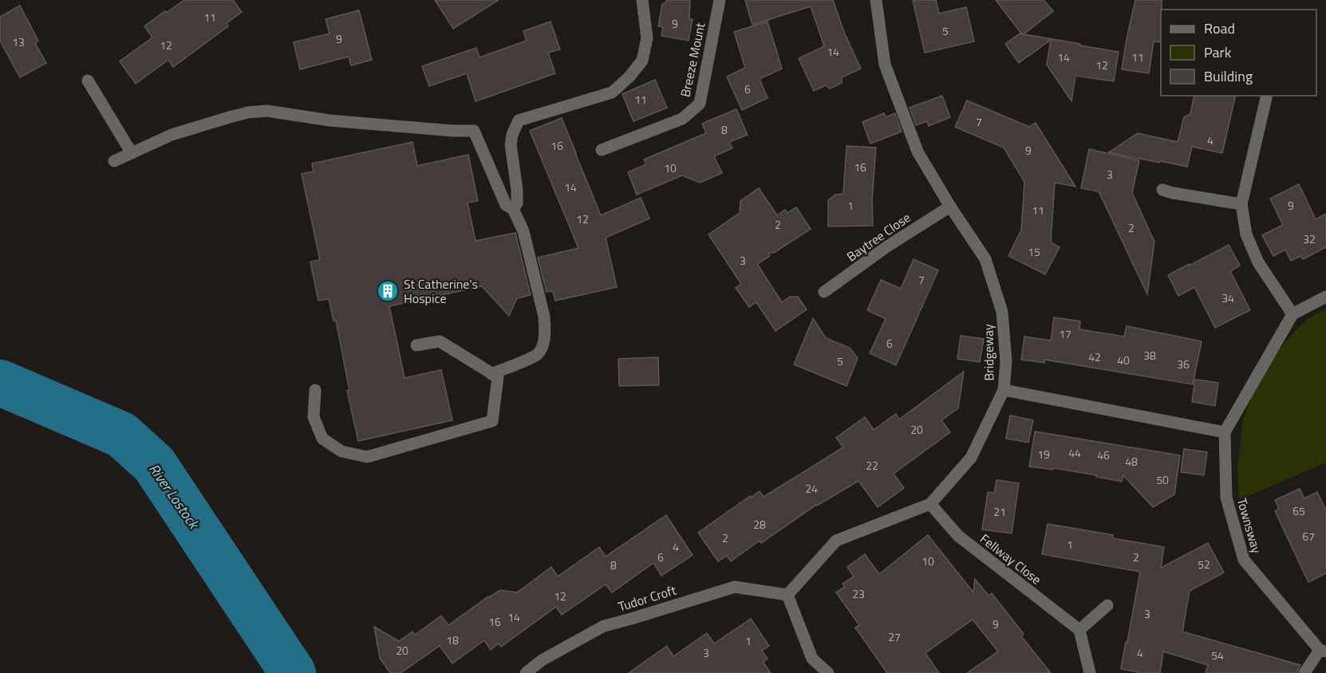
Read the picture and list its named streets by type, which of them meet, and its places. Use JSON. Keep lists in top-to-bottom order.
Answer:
{
  "streets": {
    "street": [
      "Breeze Mount",
      "Baytree Close",
      "Bridgeway",
      "Townsway",
      "Fellway Close",
      "Tudor Croft"
    ]
  },
  "crossings": [
    ["Baytree Close", "Bridgeway"],
    ["Bridgeway", "Fellway Close"],
    ["Bridgeway", "Tudor Croft"]
  ],
  "water": ["River Lostock"],
  "places": {
    "building": ["St Catherine's Hospice"]
  },
  "house_numbers": [
    "11",
    "9",
    "5",
    "9",
    "13",
    "12",
    "14",
    "14",
    "11",
    "12",
    "6",
    "11",
    "7",
    "8",
    "4",
    "16",
    "9",
    "16",
    "10",
    "3",
    "14",
    "1",
    "9",
    "11",
    "12",
    "2",
    "2",
    "32",
    "15",
    "3",
    "7",
    "34",
    "17",
    "6",
    "38",
    "42",
    "40",
    "5",
    "36",
    "20",
    "44",
    "19",
    "46",
    "48",
    "22",
    "50",
    "24",
    "65",
    "21",
    "28",
    "67",
    "2",
    "1",
    "4",
    "6",
    "2",
    "10",
    "52",
    "8",
    "23",
    "12",
    "3",
    "14",
    "16",
    "9",
    "27",
    "18",
    "1",
    "20",
    "3",
    "4",
    "54"
  ],
  "legend": ["Road", "Park", "Building"]
}
